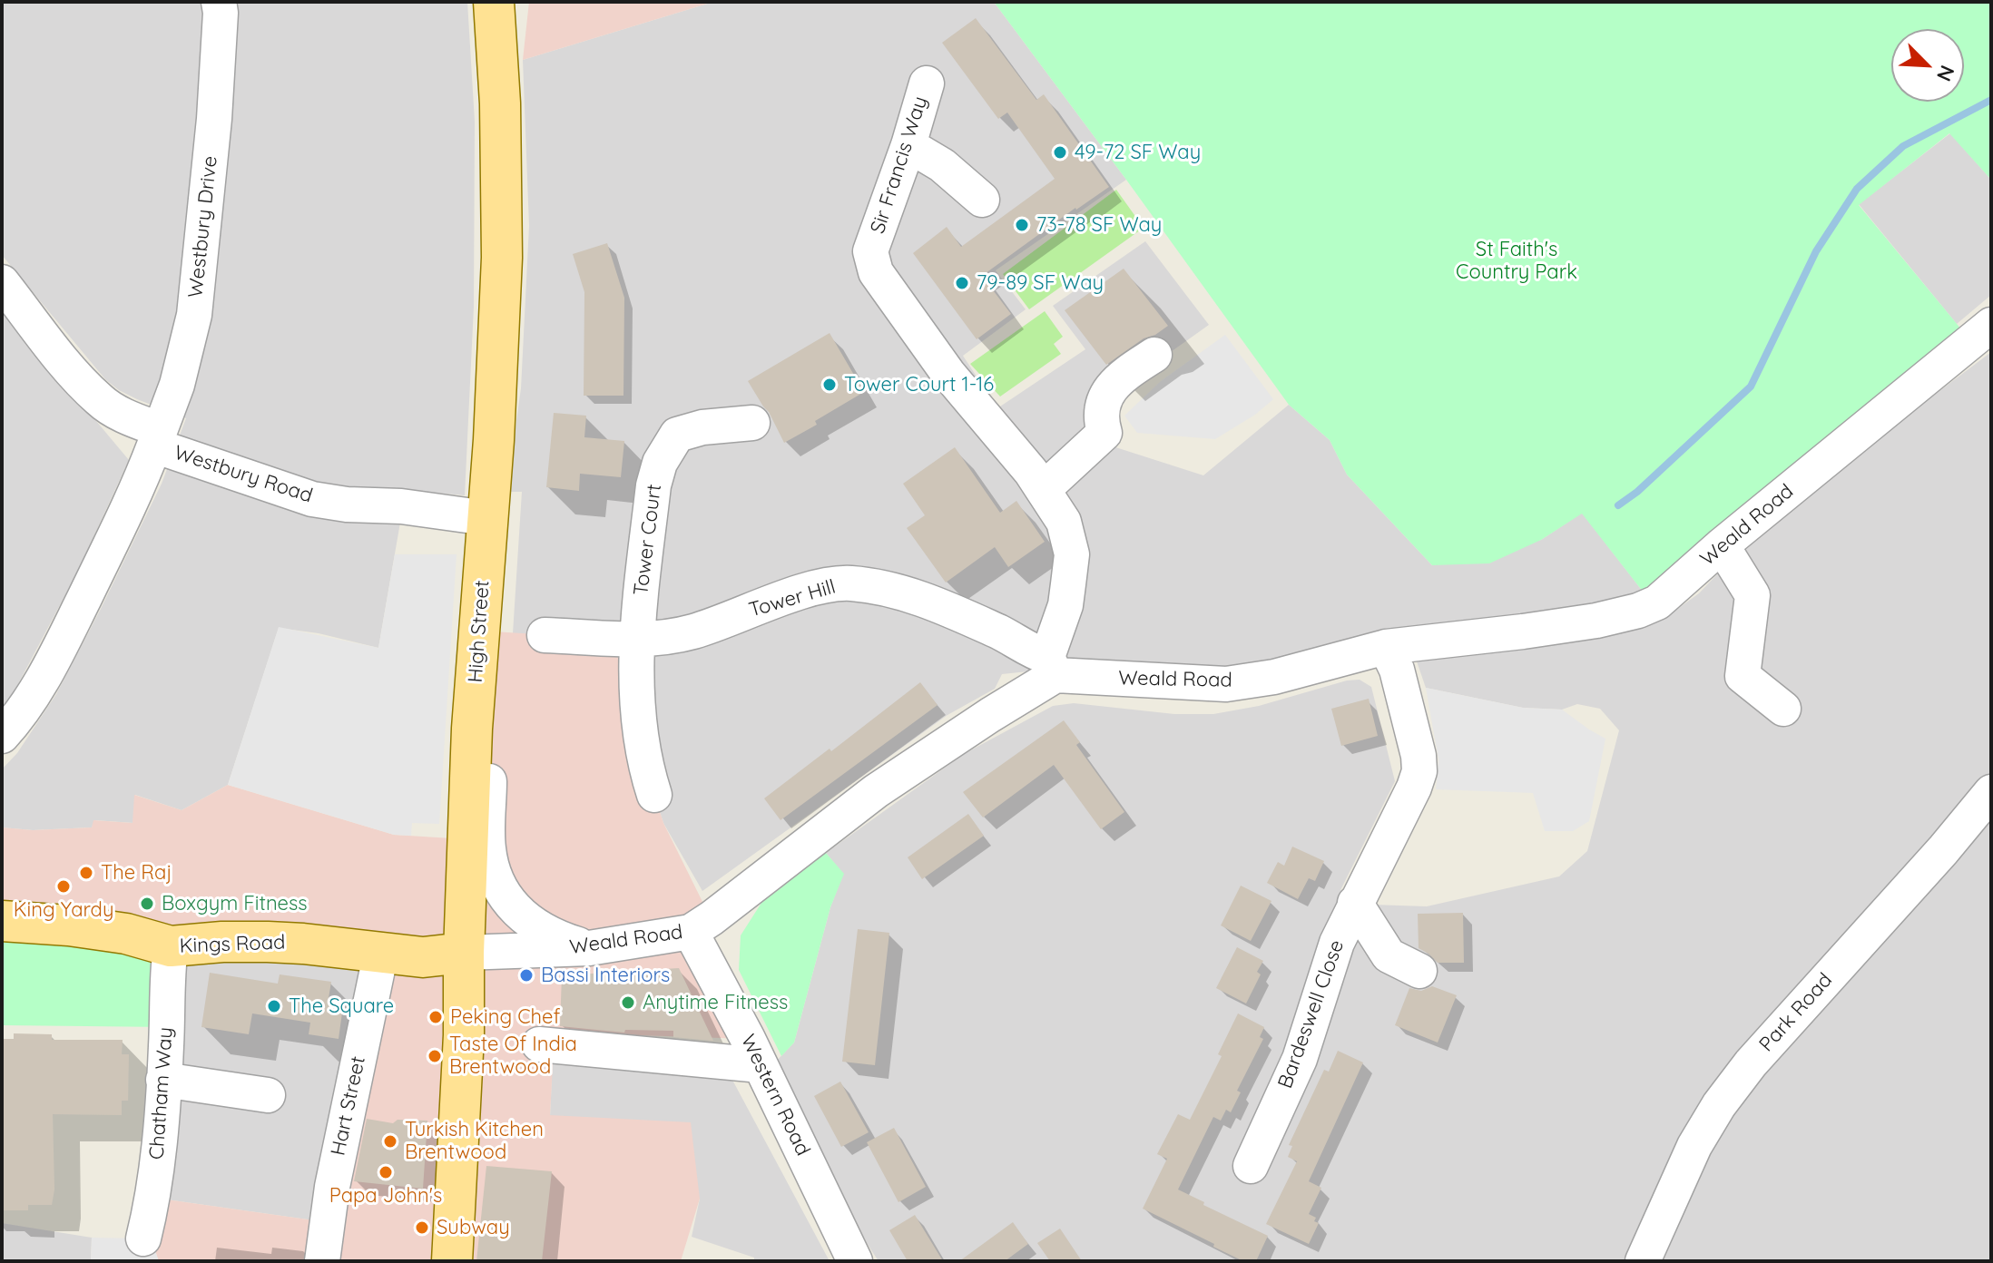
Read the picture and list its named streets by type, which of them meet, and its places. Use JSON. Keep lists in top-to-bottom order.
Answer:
{
  "streets": {
    "main road": ["High Street", "Kings Road"],
    "street": [
      "Sir Francis Way",
      "Westbury Drive",
      "Westbury Road",
      "Weald Road",
      "Tower Court",
      "Tower Hill",
      "Park Road",
      "Bardeswell Close",
      "Chatham Way",
      "Western Road",
      "Hart Street"
    ]
  },
  "crossings": [
    ["Sir Francis Way", "Weald Road"],
    ["Sir Francis Way", "Tower Hill"],
    ["Westbury Drive", "Westbury Road"],
    ["Westbury Road", "High Street"],
    ["Weald Road", "Tower Hill"],
    ["Weald Road", "High Street"],
    ["Weald Road", "Kings Road"],
    ["Weald Road", "Bardeswell Close"],
    ["Weald Road", "Western Road"],
    ["Tower Court", "Tower Hill"],
    ["High Street", "Kings Road"],
    ["Kings Road", "Chatham Way"],
    ["Kings Road", "Hart Street"]
  ],
  "parks": ["St Faith's Country Park"],
  "places": [
    "49-72 SF Way",
    "73-78 SF Way",
    "79-89 SF Way",
    "Tower Court 1-16",
    "The Raj",
    "King Yardy",
    "Boxgym Fitness",
    "Bassi Interiors",
    "Anytime Fitness",
    "The Square",
    "Peking Chef",
    "Taste Of India Brentwood",
    "Turkish Kitchen Brentwood",
    "Papa John's",
    "Subway"
  ],
  "north": "bottom right"
}
